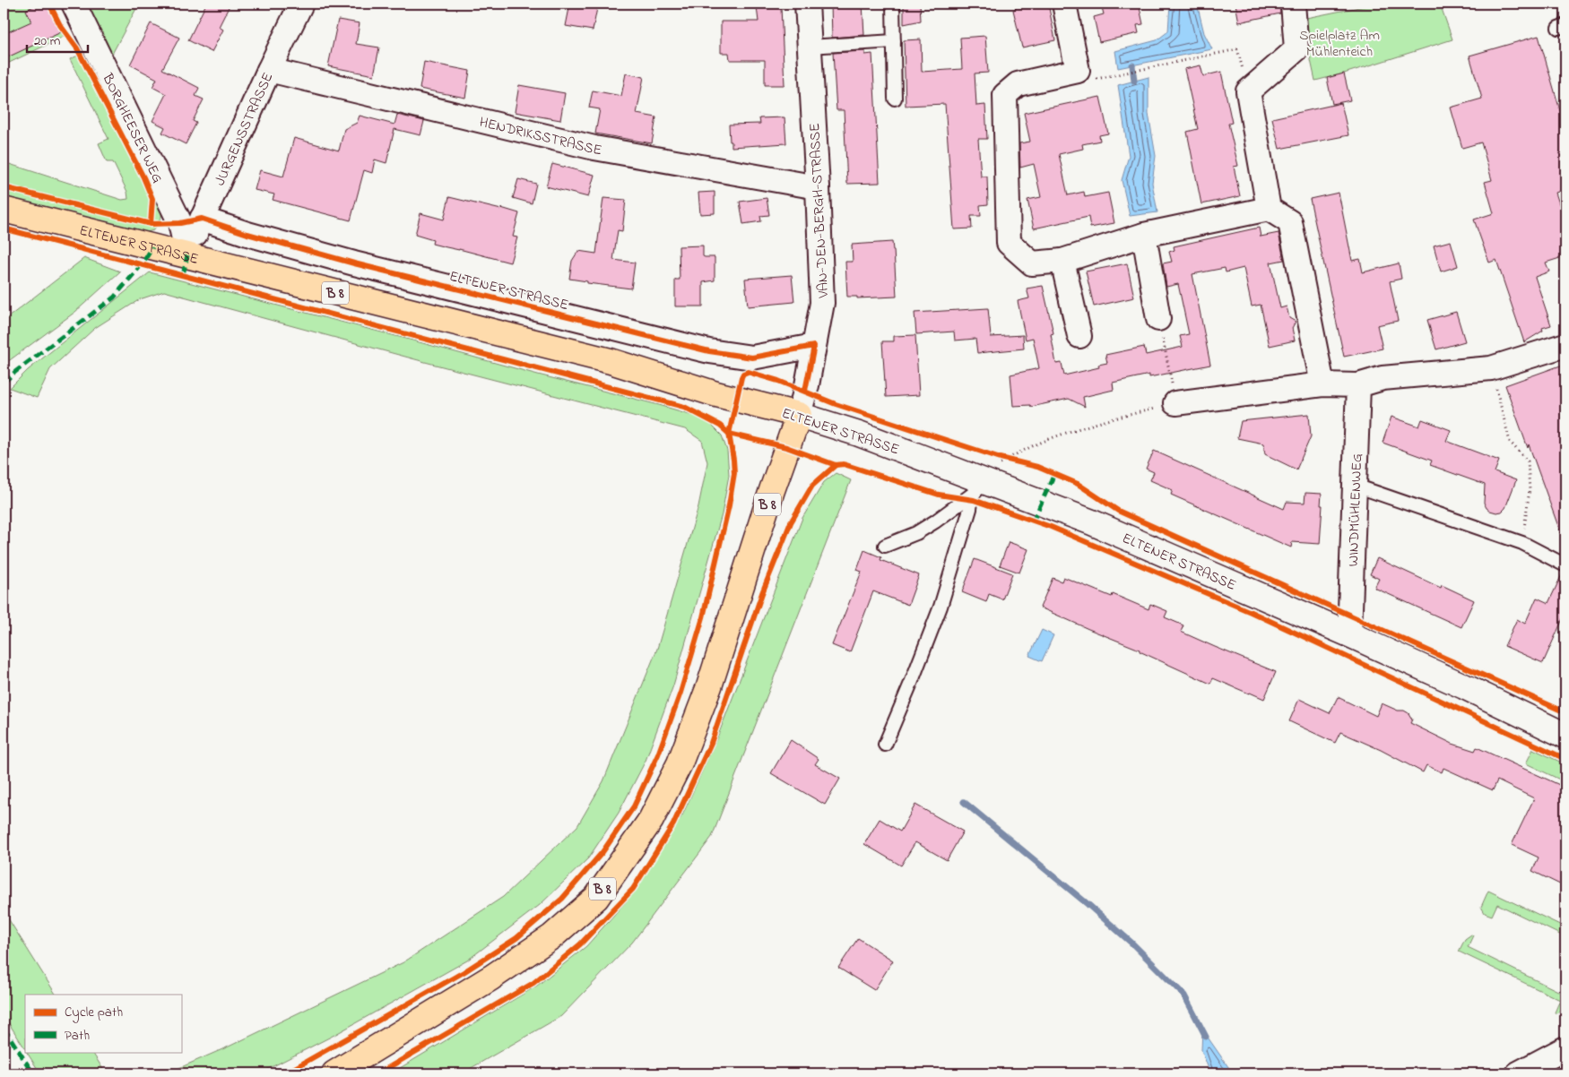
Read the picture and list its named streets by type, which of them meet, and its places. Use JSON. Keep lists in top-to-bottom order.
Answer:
{
  "streets": {
    "main road": ["ELTENER STRASSE", "B 8"],
    "street": [
      "BORGHEESER WEG",
      "JURGENSSTRASSE",
      "HENDRIKSSTRASSE",
      "VAN-DEN-BERGH-STRASSE",
      "WINDMÜHLENWEG"
    ]
  },
  "crossings": [
    ["BORGHEESER WEG", "JURGENSSTRASSE"],
    ["BORGHEESER WEG", "ELTENER STRASSE"],
    ["JURGENSSTRASSE", "HENDRIKSSTRASSE"],
    ["JURGENSSTRASSE", "ELTENER STRASSE"],
    ["HENDRIKSSTRASSE", "VAN-DEN-BERGH-STRASSE"],
    ["VAN-DEN-BERGH-STRASSE", "ELTENER STRASSE"],
    ["VAN-DEN-BERGH-STRASSE", "B 8"],
    ["ELTENER STRASSE", "B 8"],
    ["ELTENER STRASSE", "WINDMÜHLENWEG"]
  ],
  "parks": ["Spielplatz Am Mühlenteich"],
  "legend": ["Cycle path", "Path"],
  "scale_bar": "20 m"
}
